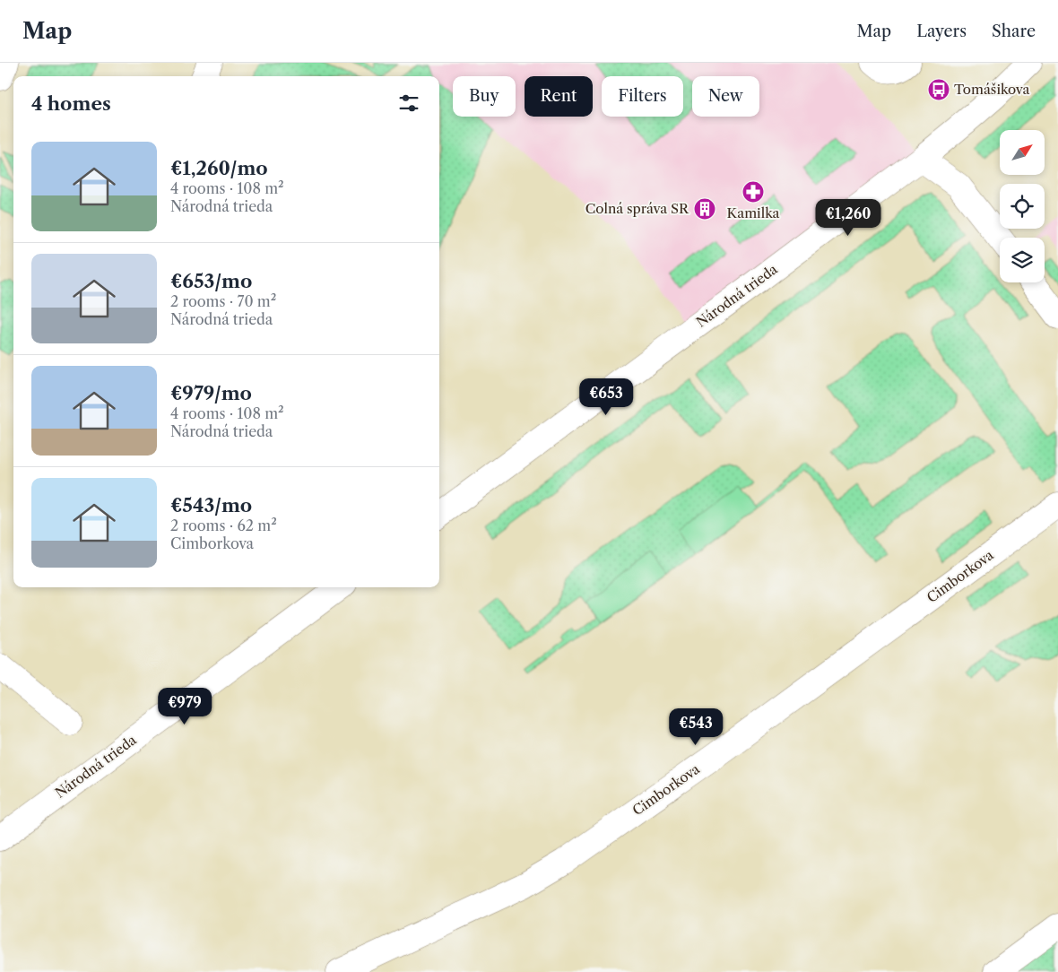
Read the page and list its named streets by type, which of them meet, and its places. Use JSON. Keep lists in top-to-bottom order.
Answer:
{
  "streets": {
    "street": ["Národná trieda", "Cimborkova"]
  },
  "places": {
    "bus stop": ["Tomášikova"],
    "pharmacy": ["Kamilka"],
    "building": ["Colná správa SR"]
  },
  "north": "top right",
  "page": {
    "header": "Map",
    "nav": ["Map", "Layers", "Share"],
    "chip": [
      "Buy",
      "Rent",
      "Filters",
      "New"
    ],
    "heading": "4 homes",
    "list": [
      {
        "name": "€1,260/mo",
        "note": "4 rooms · 108 m² · Národná trieda"
      },
      {
        "name": "€653/mo",
        "note": "2 rooms · 70 m² · Národná trieda"
      },
      {
        "name": "€979/mo",
        "note": "4 rooms · 108 m² · Národná trieda"
      },
      {
        "name": "€543/mo",
        "note": "2 rooms · 62 m² · Cimborkova"
      }
    ],
    "price": [
      "€1,260",
      "€653",
      "€979",
      "€543"
    ]
  }
}
